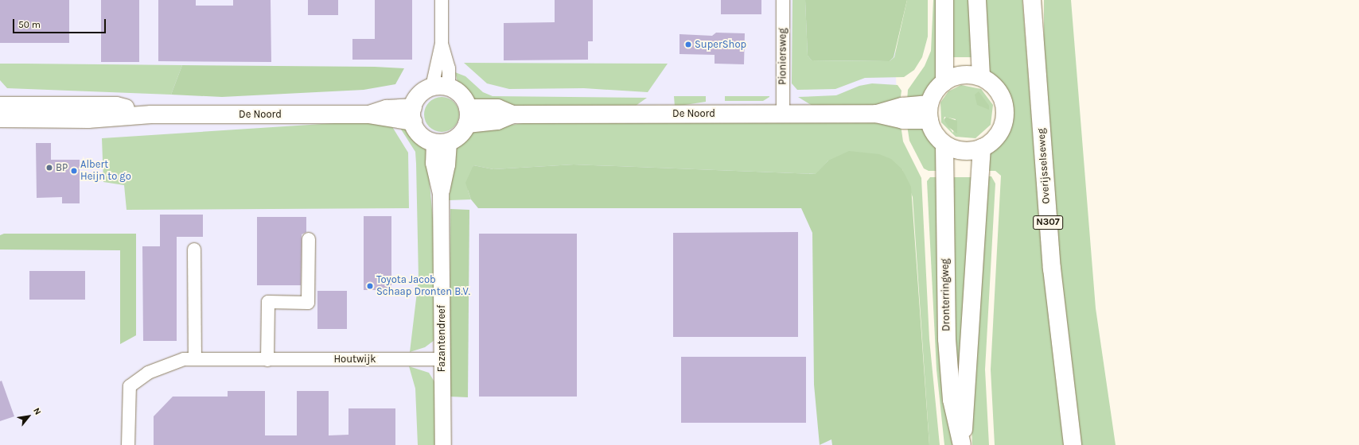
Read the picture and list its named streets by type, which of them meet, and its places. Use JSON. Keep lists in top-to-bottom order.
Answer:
{
  "streets": {
    "main road": [
      "De Noord",
      "Overijsselseweg",
      "N307",
      "Dronterringweg"
    ],
    "street": ["Pioniersweg", "Fazantendreef", "Houtwijk"]
  },
  "crossings": [
    ["Pioniersweg", "De Noord"],
    ["De Noord", "Dronterringweg"],
    ["De Noord", "Fazantendreef"],
    ["Fazantendreef", "Houtwijk"]
  ],
  "places": [
    "SuperShop",
    "BP",
    "Albert Heijn to go",
    "Toyota Jacob Schaap Dronten B.V."
  ],
  "scale_bar": "50 m",
  "north": "top right"
}
